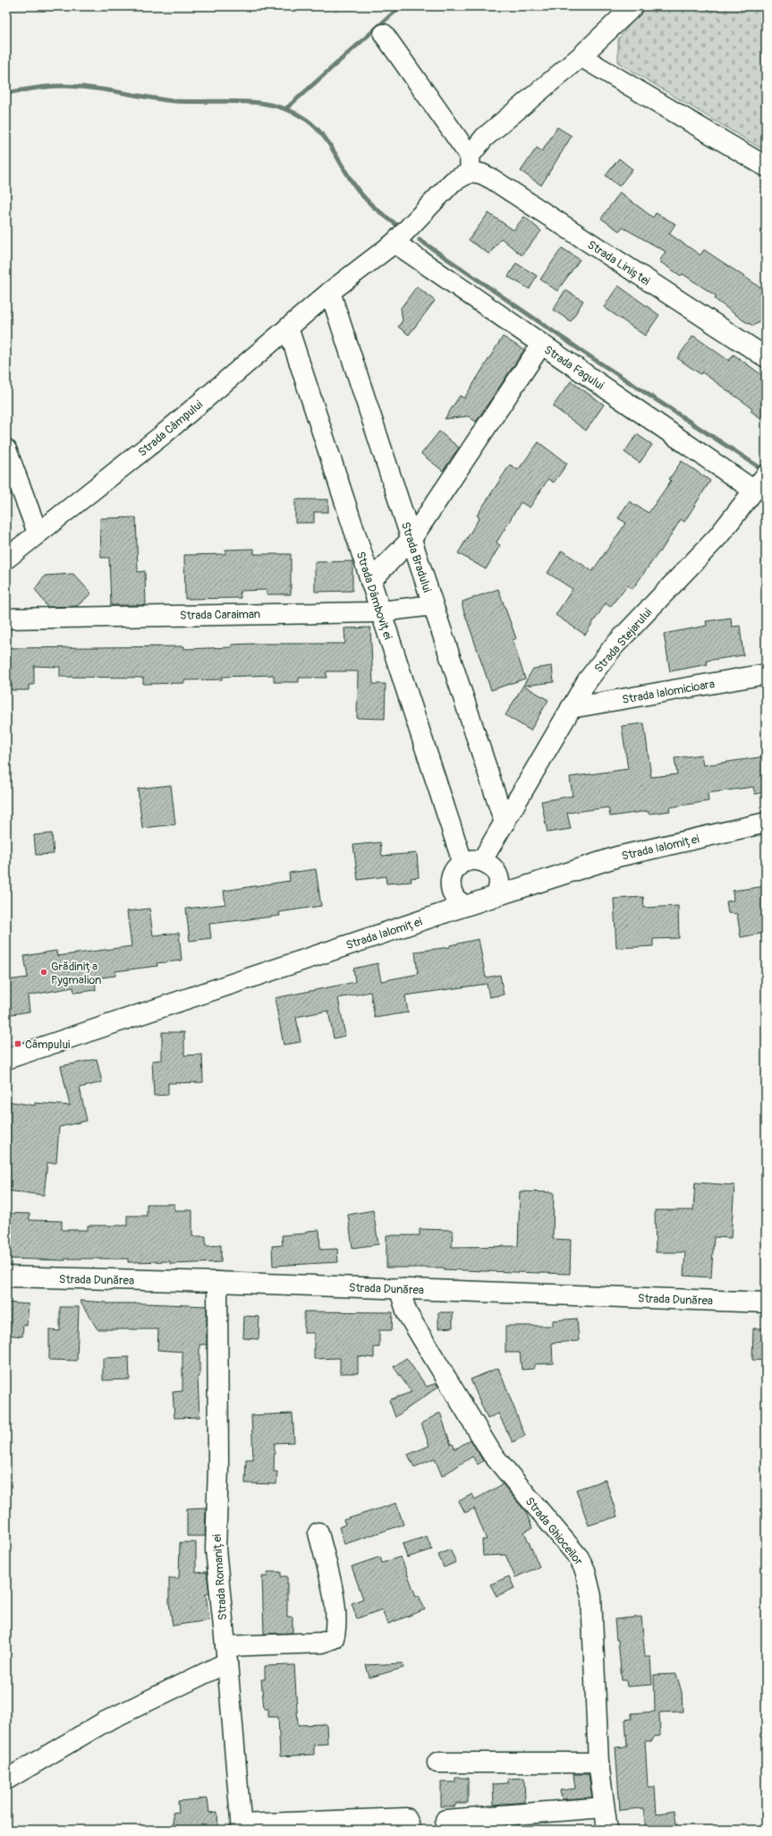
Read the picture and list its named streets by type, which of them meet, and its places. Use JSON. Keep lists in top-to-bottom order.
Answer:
{
  "streets": {
    "street": [
      "Strada Liniștei",
      "Strada Fagului",
      "Strada Câmpului",
      "Strada Bradului",
      "Strada Dâmboviței",
      "Strada Caraiman",
      "Strada Stejarului",
      "Strada Ialomicioara",
      "Strada Ialomiței",
      "Strada Dunărea",
      "Strada Ghioceilor",
      "Strada Romaniței"
    ]
  },
  "crossings": [
    ["Strada Liniștei", "Strada Câmpului"],
    ["Strada Fagului", "Strada Câmpului"],
    ["Strada Fagului", "Strada Stejarului"],
    ["Strada Câmpului", "Strada Bradului"],
    ["Strada Câmpului", "Strada Dâmboviței"],
    ["Strada Bradului", "Strada Caraiman"],
    ["Strada Bradului", "Strada Stejarului"],
    ["Strada Dâmboviței", "Strada Caraiman"],
    ["Strada Dâmboviței", "Strada Stejarului"],
    ["Strada Dâmboviței", "Strada Ialomiței"],
    ["Strada Stejarului", "Strada Ialomicioara"],
    ["Strada Stejarului", "Strada Ialomiței"],
    ["Strada Dunărea", "Strada Ghioceilor"],
    ["Strada Dunărea", "Strada Romaniței"]
  ],
  "places": {
    "other": ["Grădinița Pygmalion"],
    "transit": ["Câmpului"]
  }
}
